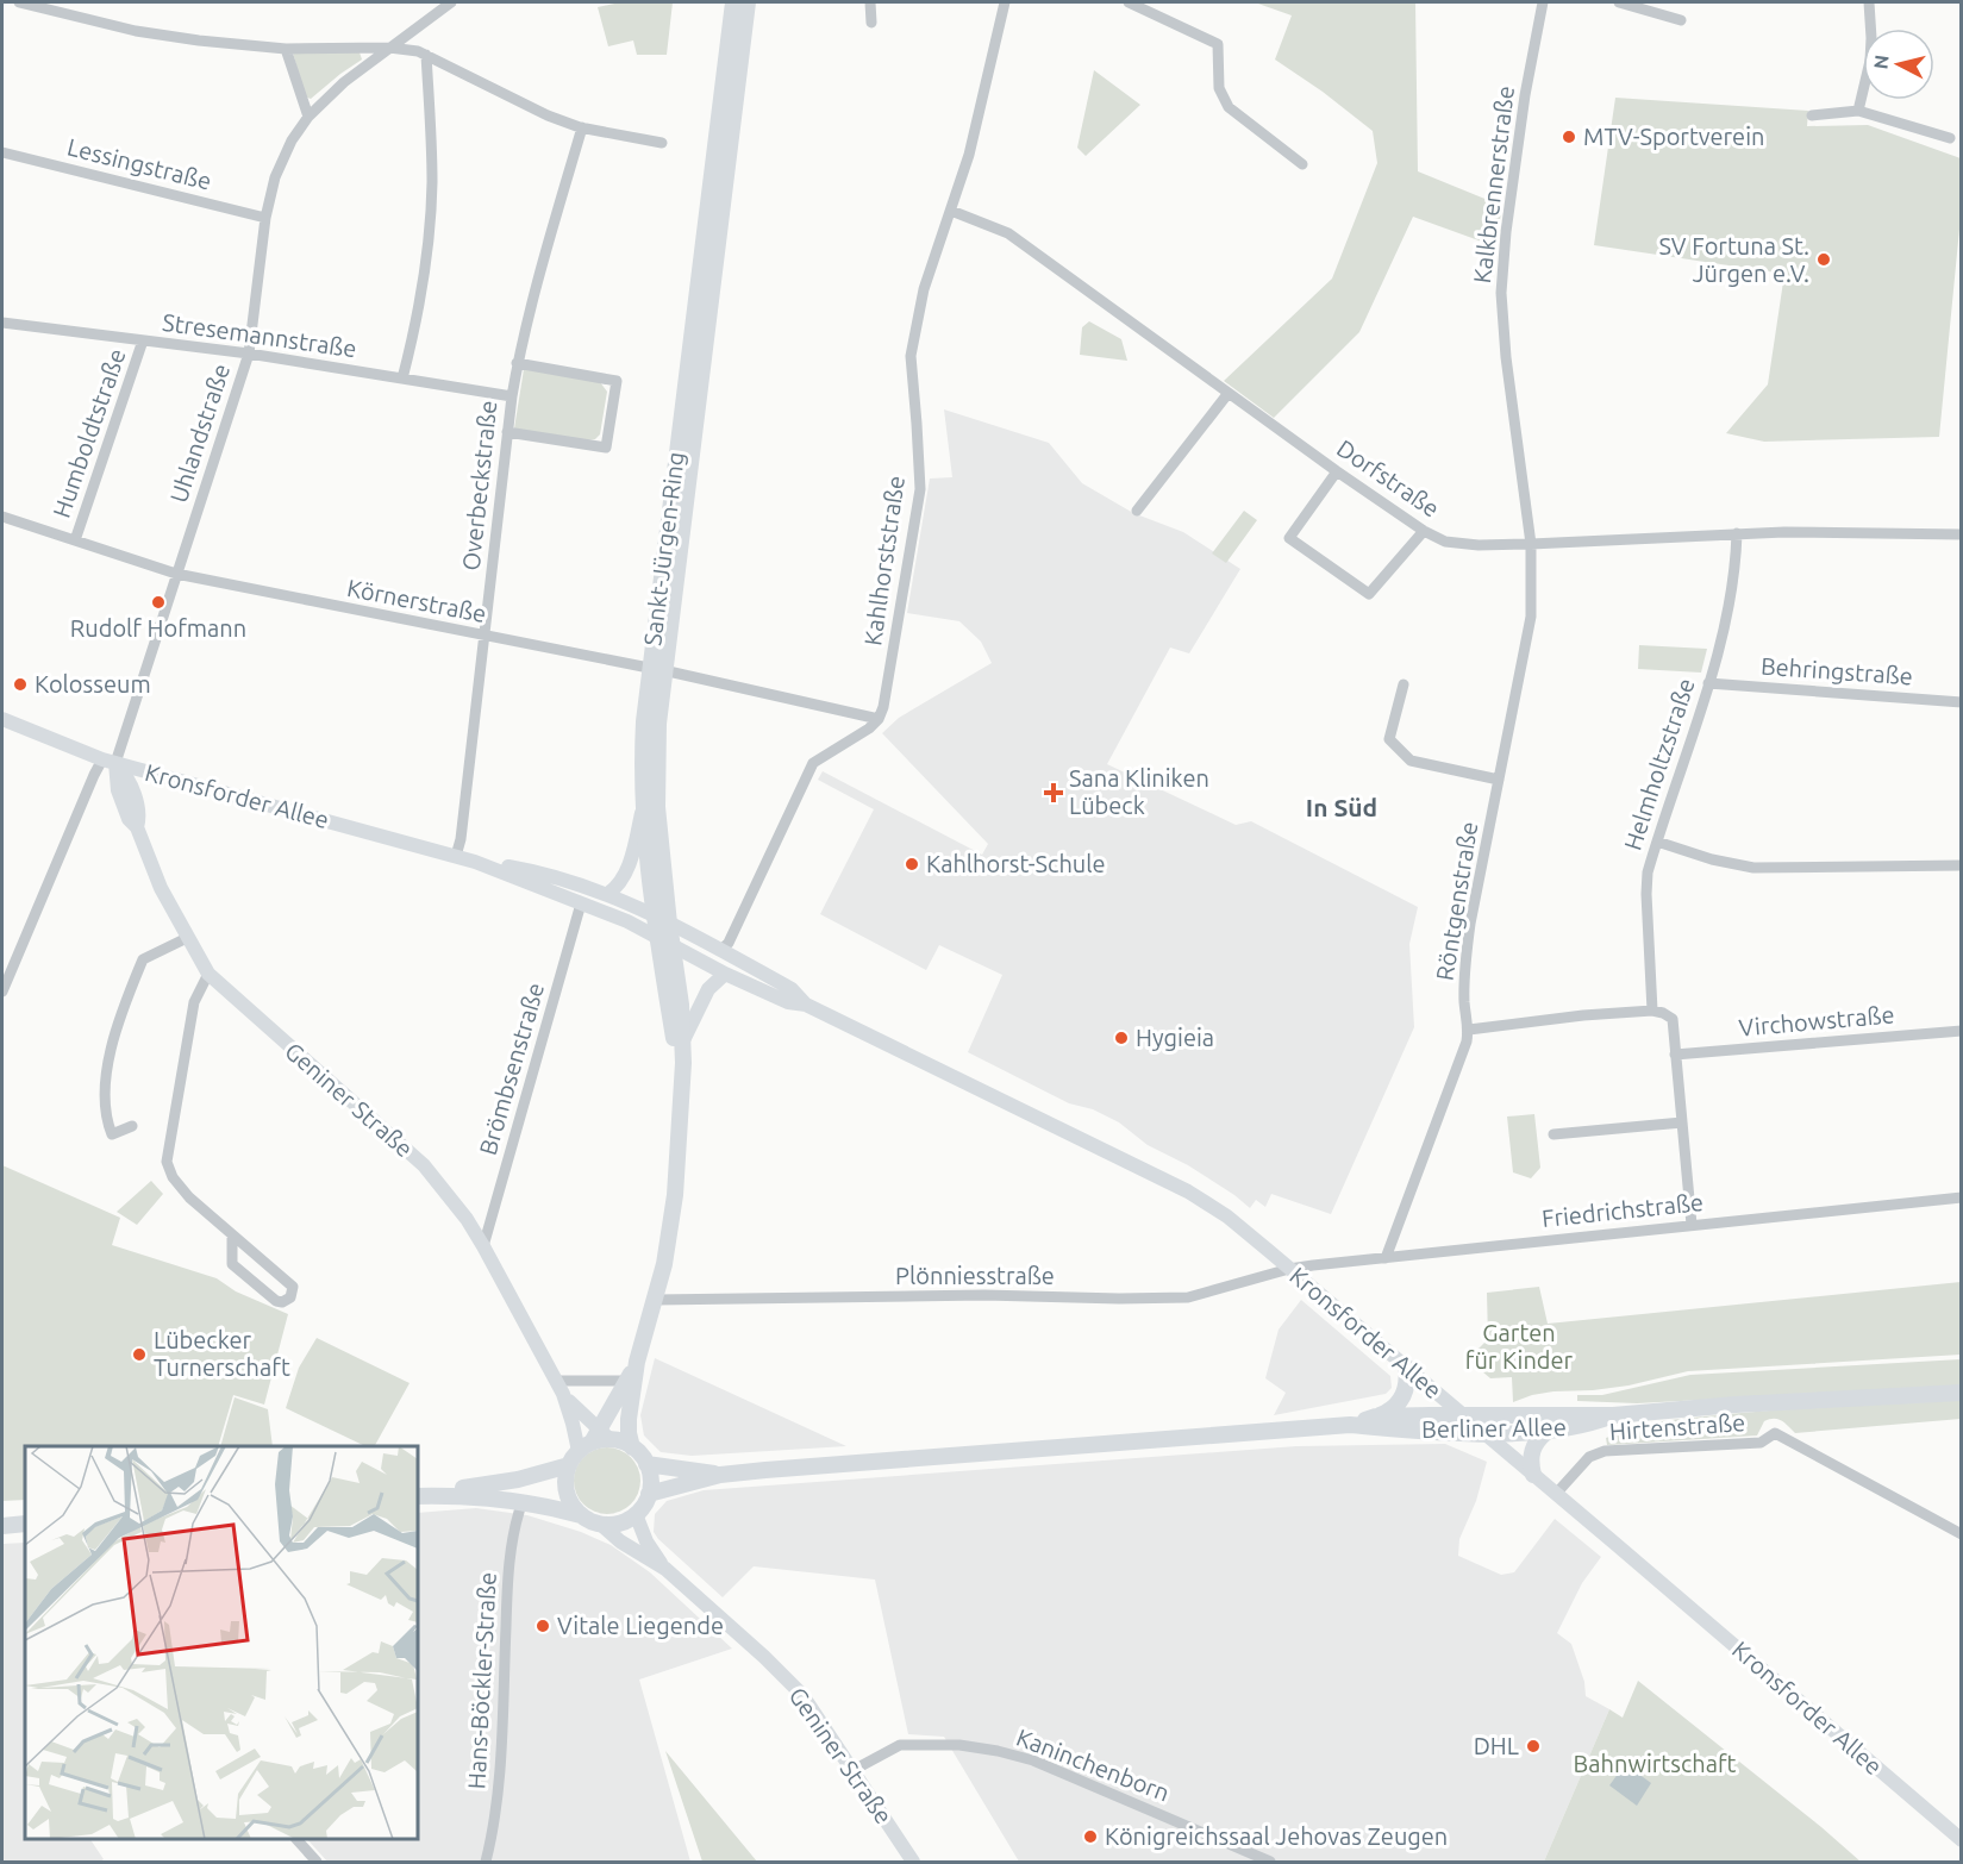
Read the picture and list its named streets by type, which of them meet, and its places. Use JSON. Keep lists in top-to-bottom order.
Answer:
{
  "streets": {
    "main road": [
      "Sankt-Jürgen-Ring",
      "Kronsforder Allee",
      "Geniner Straße",
      "Berliner Allee"
    ],
    "street": [
      "Lessingstraße",
      "Kalkbrennerstraße",
      "Stresemannstraße",
      "Humboldtstraße",
      "Uhlandstraße",
      "Dorfstraße",
      "Overbeckstraße",
      "Kahlhorststraße",
      "Körnerstraße",
      "Behringstraße",
      "Helmholtzstraße",
      "Röntgenstraße",
      "Virchowstraße",
      "Brömbsenstraße",
      "Friedrichstraße",
      "Plönniesstraße",
      "Hirtenstraße",
      "Hans-Böckler-Straße",
      "Kaninchenborn"
    ]
  },
  "crossings": [
    ["Lessingstraße", "Uhlandstraße"],
    ["Kalkbrennerstraße", "Dorfstraße"],
    ["Kalkbrennerstraße", "Röntgenstraße"],
    ["Stresemannstraße", "Humboldtstraße"],
    ["Stresemannstraße", "Uhlandstraße"],
    ["Stresemannstraße", "Overbeckstraße"],
    ["Humboldtstraße", "Körnerstraße"],
    ["Uhlandstraße", "Körnerstraße"],
    ["Uhlandstraße", "Kronsforder Allee"],
    ["Uhlandstraße", "Geniner Straße"],
    ["Dorfstraße", "Kahlhorststraße"],
    ["Dorfstraße", "Helmholtzstraße"],
    ["Dorfstraße", "Röntgenstraße"],
    ["Overbeckstraße", "Körnerstraße"],
    ["Overbeckstraße", "Kronsforder Allee"],
    ["Sankt-Jürgen-Ring", "Körnerstraße"],
    ["Sankt-Jürgen-Ring", "Kronsforder Allee"],
    ["Sankt-Jürgen-Ring", "Geniner Straße"],
    ["Sankt-Jürgen-Ring", "Plönniesstraße"],
    ["Kahlhorststraße", "Körnerstraße"],
    ["Behringstraße", "Helmholtzstraße"],
    ["Kronsforder Allee", "Brömbsenstraße"],
    ["Kronsforder Allee", "Geniner Straße"],
    ["Kronsforder Allee", "Friedrichstraße"],
    ["Kronsforder Allee", "Plönniesstraße"],
    ["Kronsforder Allee", "Hirtenstraße"],
    ["Kronsforder Allee", "Berliner Allee"],
    ["Brömbsenstraße", "Geniner Straße"],
    ["Geniner Straße", "Kaninchenborn"],
    ["Friedrichstraße", "Plönniesstraße"]
  ],
  "districts": ["In Süd"],
  "parks": ["Garten für Kinder", "Bahnwirtschaft"],
  "places": {
    "other": [
      "MTV-Sportverein",
      "SV Fortuna St. Jürgen e.V.",
      "Rudolf Hofmann",
      "Kolosseum",
      "Kahlhorst-Schule",
      "Hygieia",
      "Lübecker Turnerschaft",
      "Vitale Liegende",
      "DHL",
      "Königreichssaal Jehovas Zeugen"
    ],
    "health": ["Sana Kliniken Lübeck"]
  },
  "north": "left"
}
